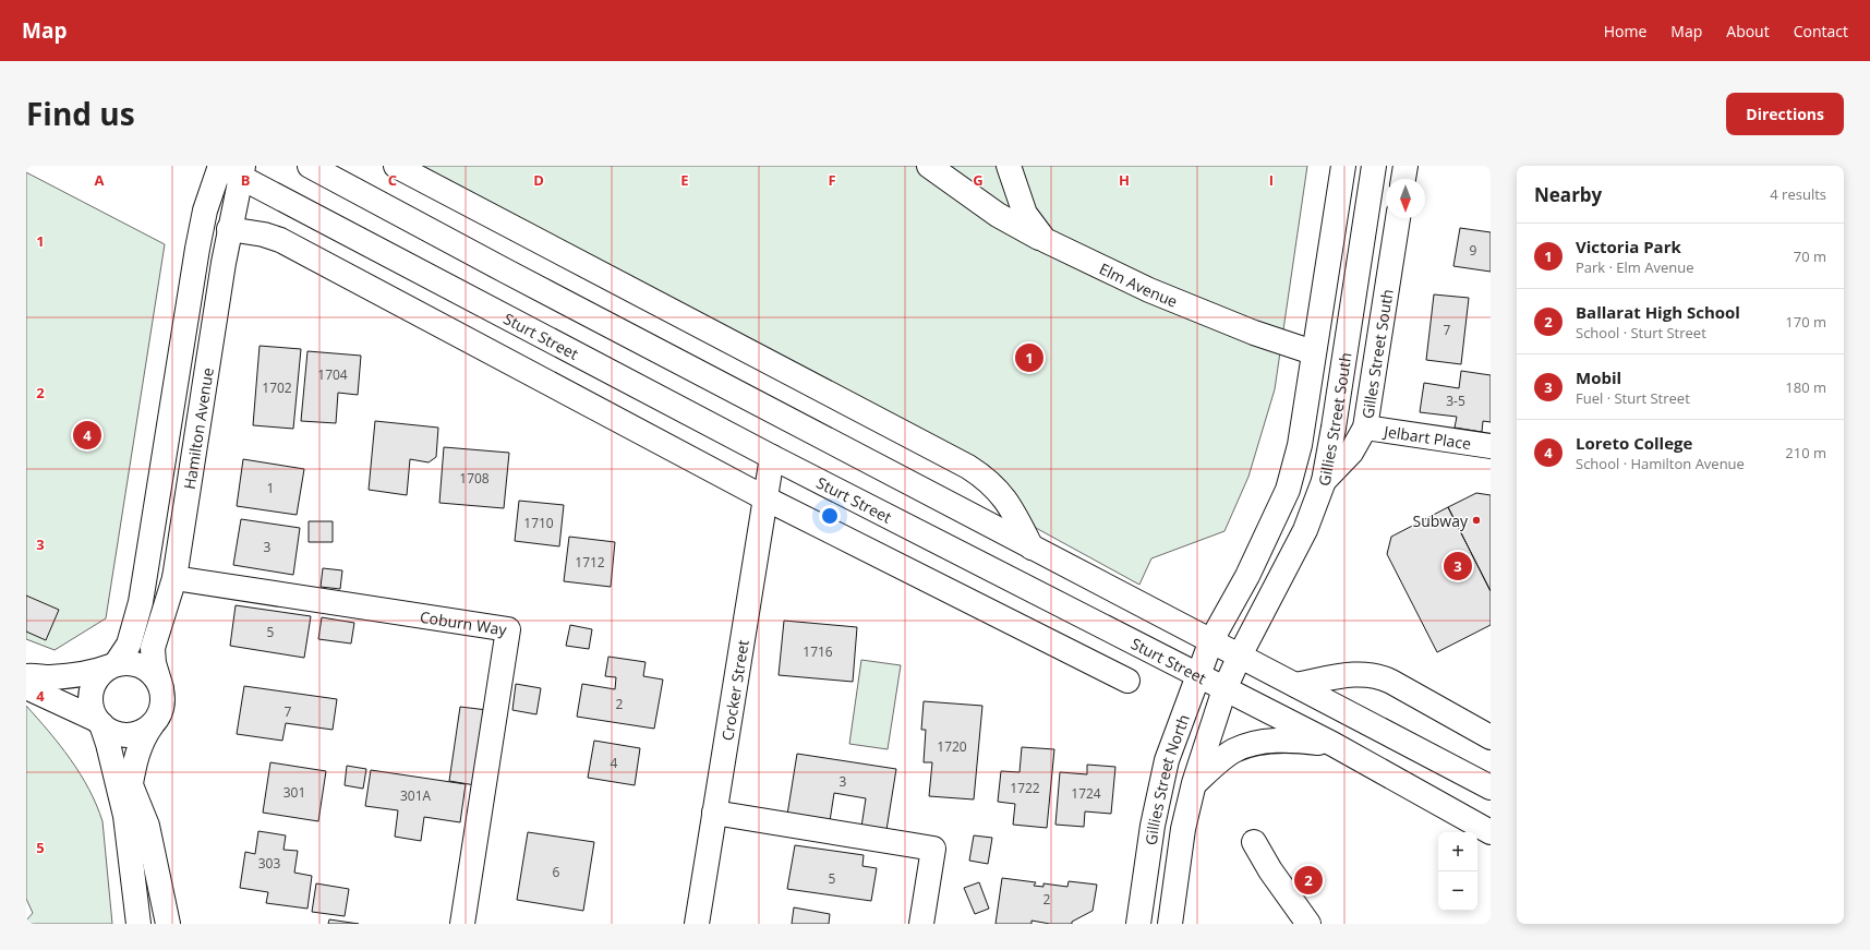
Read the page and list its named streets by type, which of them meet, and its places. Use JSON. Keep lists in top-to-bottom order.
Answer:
{
  "streets": {
    "street": [
      "Elm Avenue",
      "Sturt Street",
      "Gilles Street South",
      "Gillies Street South",
      "Hamilton Avenue",
      "Jelbart Place",
      "Coburn Way",
      "Crocker Street",
      "Gillies Street North"
    ]
  },
  "crossings": [
    ["Elm Avenue", "Gillies Street South"],
    ["Sturt Street", "Hamilton Avenue"],
    ["Sturt Street", "Crocker Street"],
    ["Sturt Street", "Gillies Street North"],
    ["Gilles Street South", "Gillies Street South"],
    ["Gilles Street South", "Jelbart Place"],
    ["Gillies Street South", "Gillies Street North"],
    ["Hamilton Avenue", "Coburn Way"]
  ],
  "places": ["Subway"],
  "house_numbers": [
    "9",
    "7",
    "1704",
    "1702",
    "3-5",
    "1708",
    "1",
    "1710",
    "3",
    "1712",
    "5",
    "1716",
    "2",
    "7",
    "1720",
    "4",
    "3",
    "1722",
    "301",
    "1724",
    "301A",
    "303",
    "6",
    "5",
    "2"
  ],
  "north": "bottom",
  "page": {
    "header": "Map",
    "nav": [
      "Home",
      "Map",
      "About",
      "Contact"
    ],
    "title": "Find us",
    "buttons": "Directions",
    "heading": ["Nearby", "4 results"],
    "list": [
      {
        "mark": "1",
        "name": "Victoria Park",
        "note": "Park · Elm Avenue",
        "value": "70 m"
      },
      {
        "mark": "2",
        "name": "Ballarat High School",
        "note": "School · Sturt Street",
        "value": "170 m"
      },
      {
        "mark": "3",
        "name": "Mobil",
        "note": "Fuel · Sturt Street",
        "value": "180 m"
      },
      {
        "mark": "4",
        "name": "Loreto College",
        "note": "School · Hamilton Avenue",
        "value": "210 m"
      }
    ],
    "pins": [
      "1",
      "4",
      "3",
      "2"
    ],
    "map_buttons": ["+", "−"]
  },
  "grid": {
    "columns": [
      "A",
      "B",
      "C",
      "D",
      "E",
      "F",
      "G",
      "H",
      "I"
    ],
    "rows": [
      "1",
      "2",
      "3",
      "4",
      "5"
    ]
  }
}
